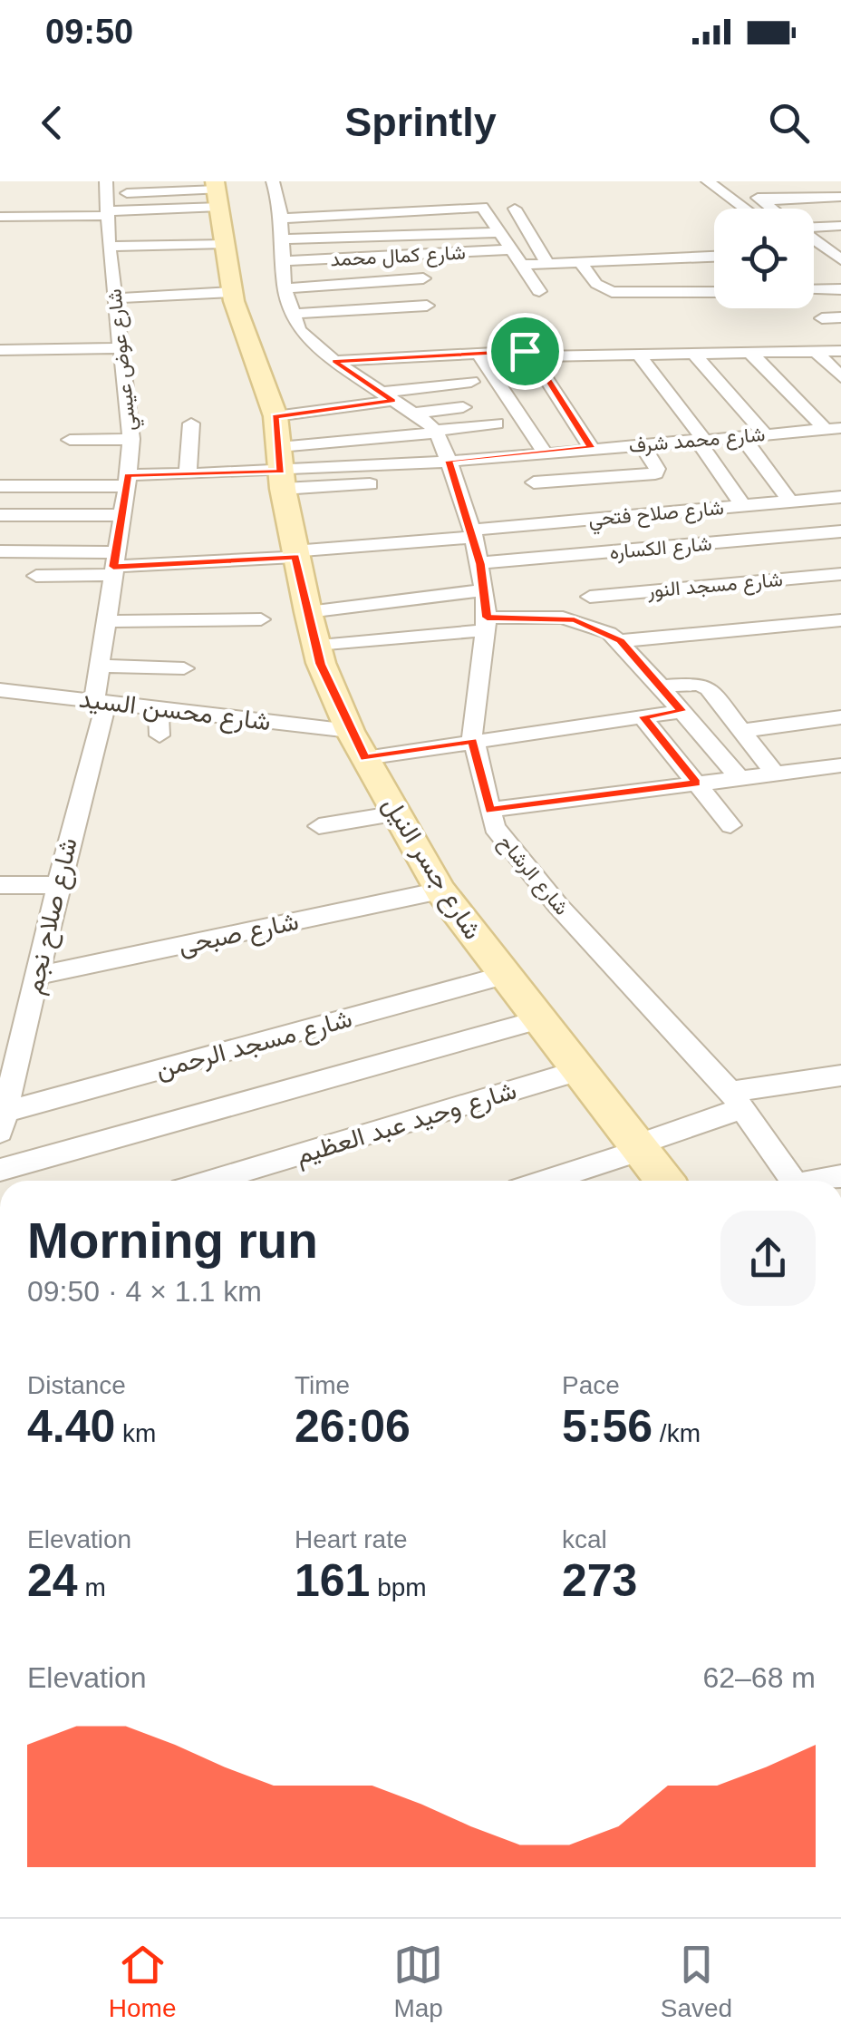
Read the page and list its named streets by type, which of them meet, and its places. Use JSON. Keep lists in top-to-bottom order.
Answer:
{
  "streets": {
    "street": [
      "شارع كمال محمد",
      "شارع عوض عيسي",
      "شارع محمد شرف",
      "شارع صلاح فتحي",
      "شارع الكساره",
      "شارع مسجد النور",
      "شارع محسن السيد",
      "شارع جسر النيل",
      "شارع الرشاح",
      "شارع صلاح نجم",
      "شارع صبحى",
      "شارع مسجد الرحمن",
      "شارع وحيد عبد العظيم"
    ]
  },
  "crossings": [
    ["شارع عوض عيسي", "شارع صلاح فتحي"],
    ["شارع عوض عيسي", "شارع محسن السيد"],
    ["شارع عوض عيسي", "شارع صلاح نجم"],
    ["شارع محمد شرف", "شارع جسر النيل"],
    ["شارع محمد شرف", "شارع الرشاح"],
    ["شارع صلاح فتحي", "شارع جسر النيل"],
    ["شارع صلاح فتحي", "شارع الرشاح"],
    ["شارع الكساره", "شارع مسجد النور"],
    ["شارع الكساره", "شارع الرشاح"],
    ["شارع محسن السيد", "شارع جسر النيل"],
    ["شارع محسن السيد", "شارع الرشاح"],
    ["شارع محسن السيد", "شارع صلاح نجم"],
    ["شارع جسر النيل", "شارع صبحى"],
    ["شارع جسر النيل", "شارع مسجد الرحمن"],
    ["شارع جسر النيل", "شارع وحيد عبد العظيم"],
    ["شارع صلاح نجم", "شارع صبحى"],
    ["شارع صلاح نجم", "شارع مسجد الرحمن"]
  ],
  "page": {
    "status": "09:50",
    "header": "Sprintly",
    "heading": ["Morning run", "09:50 · 4 × 1.1 km"],
    "stats": [
      ["Distance", "4.40 km"],
      ["Time", "26:06"],
      ["Pace", "5:56 /km"],
      ["Elevation", "24 m"],
      ["Heart rate", "161 bpm"],
      ["kcal", "273"]
    ],
    "chart": ["Elevation", "62–68 m"],
    "tabs": ["Home", "Map", "Saved"]
  }
}
